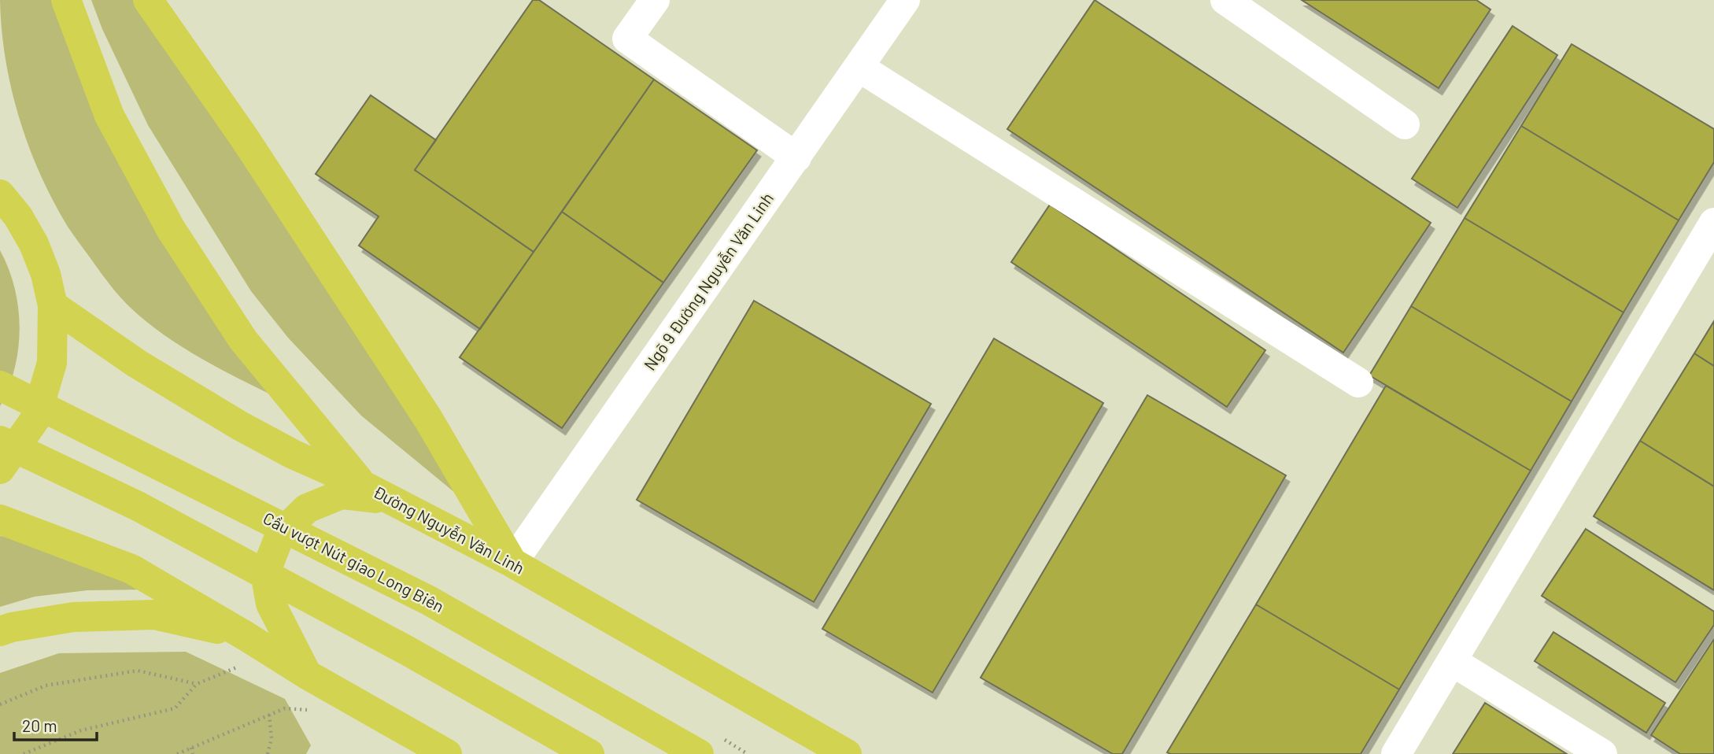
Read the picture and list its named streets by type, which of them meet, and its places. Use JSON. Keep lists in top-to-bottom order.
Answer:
{
  "streets": {
    "highway": ["Đường Nguyễn Văn Linh", "Cầu vượt Nút giao Long Biên"],
    "street": ["Ngõ 9 Đường Nguyễn Văn Linh"]
  },
  "crossings": [
    ["Ngõ 9 Đường Nguyễn Văn Linh", "Đường Nguyễn Văn Linh"]
  ],
  "scale_bar": "20 m"
}
